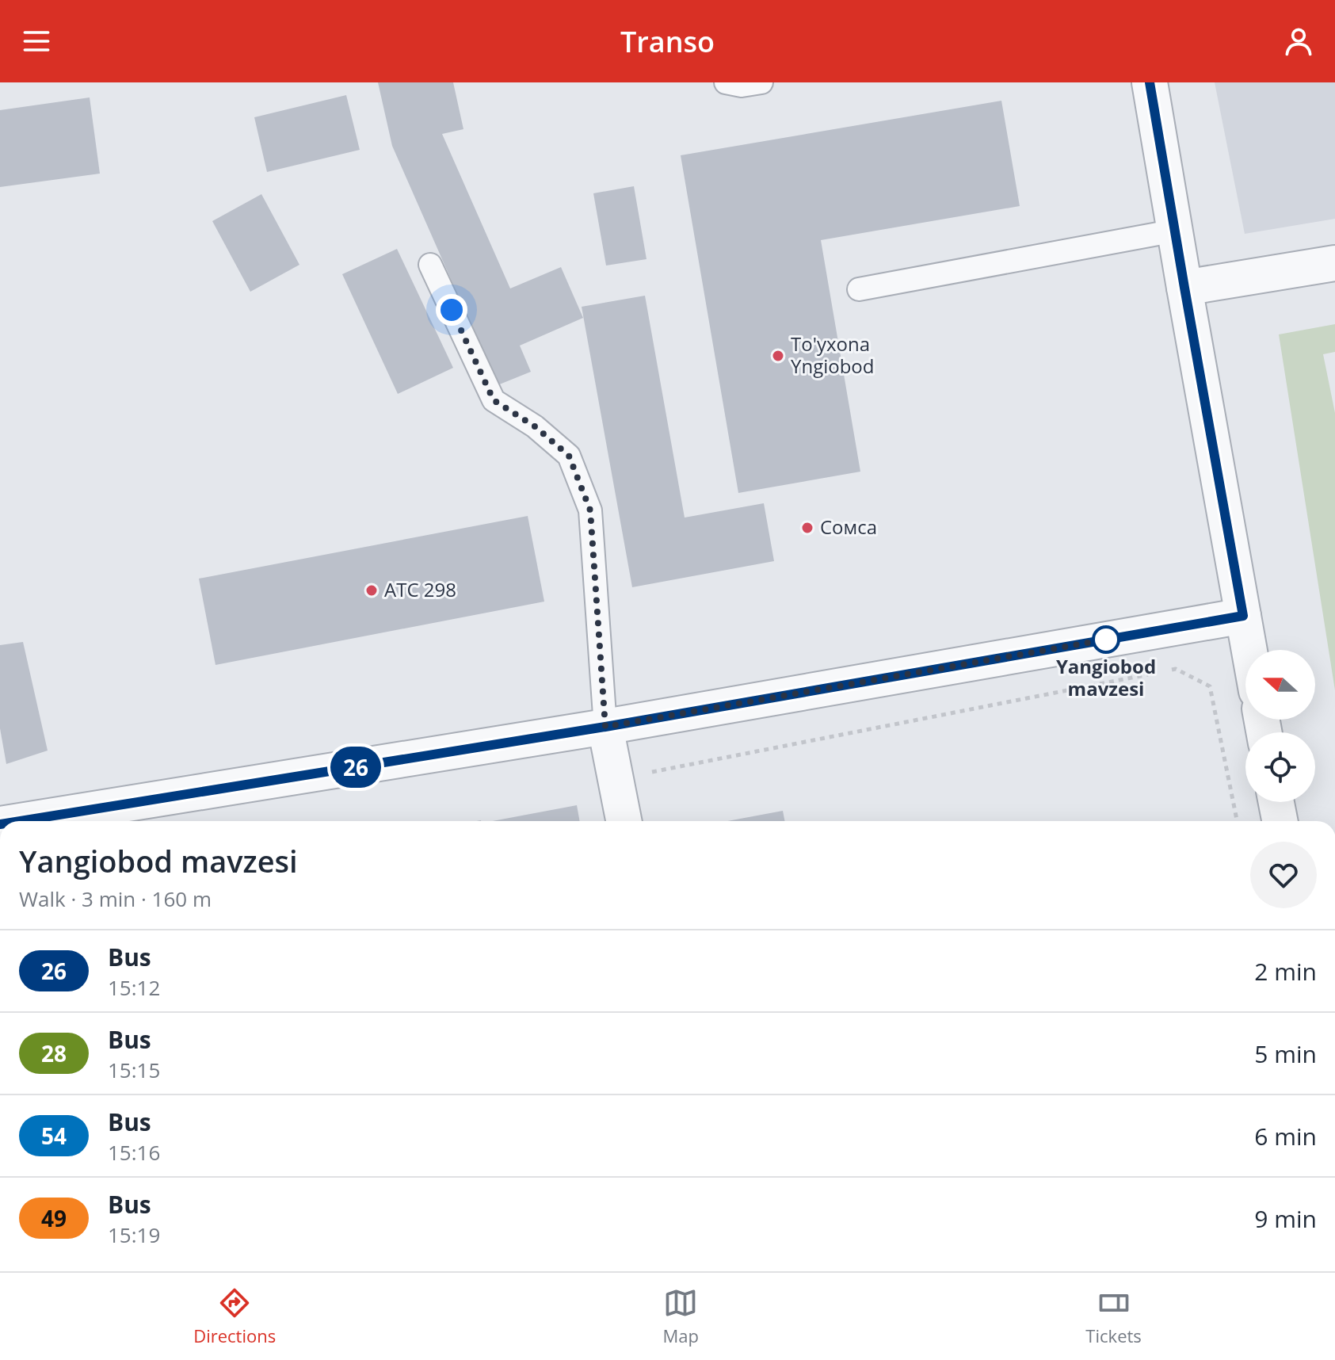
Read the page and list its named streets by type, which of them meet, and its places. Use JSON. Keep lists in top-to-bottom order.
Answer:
{
  "places": [
    "To'yxona Yngiobod",
    "Сомса",
    "АТС 298",
    "Yangiobod mavzesi"
  ],
  "lines": ["bus line 26"],
  "north": "left",
  "page": {
    "header": "Transo",
    "on_map": "26",
    "heading": ["Yangiobod mavzesi", "Walk · 3 min · 160 m"],
    "list": [
      {
        "mark": "26",
        "name": "Bus",
        "note": "15:12",
        "value": "2 min"
      },
      {
        "mark": "28",
        "name": "Bus",
        "note": "15:15",
        "value": "5 min"
      },
      {
        "mark": "54",
        "name": "Bus",
        "note": "15:16",
        "value": "6 min"
      },
      {
        "mark": "49",
        "name": "Bus",
        "note": "15:19",
        "value": "9 min"
      }
    ],
    "tabs": ["Directions", "Map", "Tickets"]
  }
}
